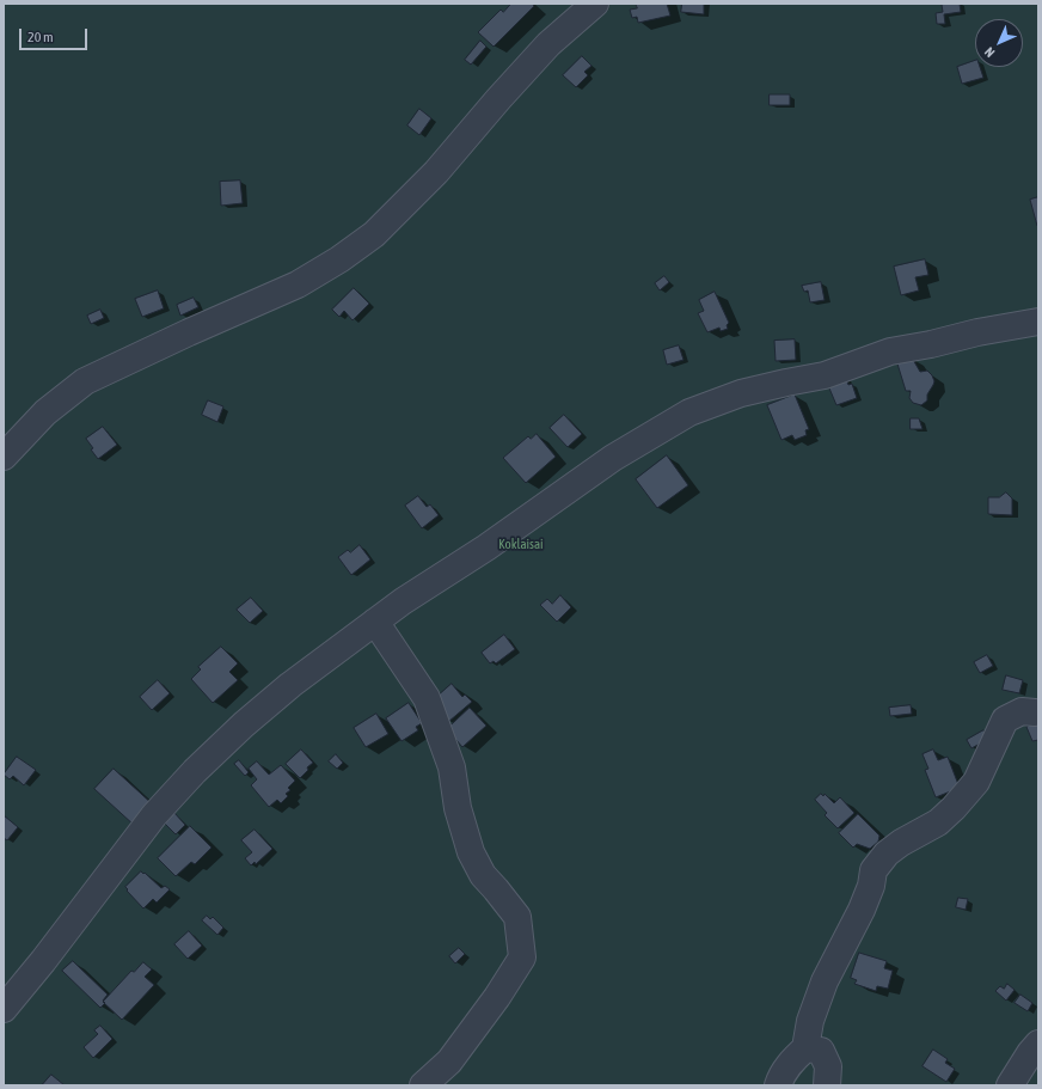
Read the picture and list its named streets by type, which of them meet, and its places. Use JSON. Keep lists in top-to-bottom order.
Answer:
{
  "parks": ["Koklaisai"],
  "scale_bar": "20 m",
  "north": "bottom left"
}
